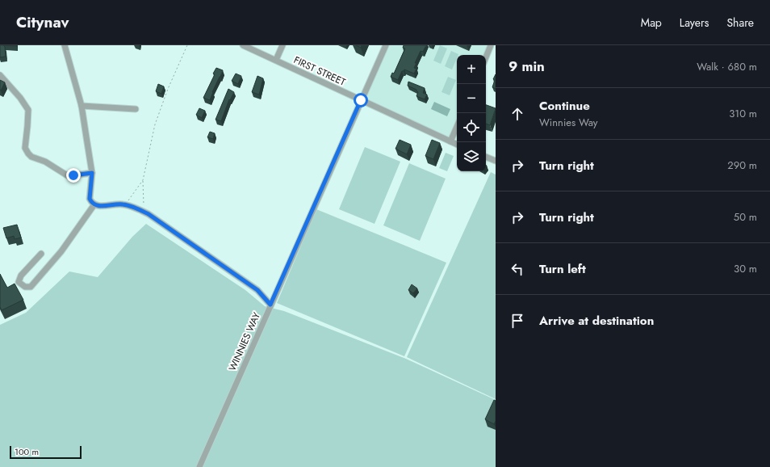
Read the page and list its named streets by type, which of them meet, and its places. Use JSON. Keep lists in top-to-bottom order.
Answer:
{
  "streets": {
    "street": ["FIRST STREET", "WINNIES WAY"]
  },
  "crossings": [
    ["FIRST STREET", "WINNIES WAY"]
  ],
  "scale_bar": "100 m",
  "page": {
    "header": "Citynav",
    "nav": ["Map", "Layers", "Share"],
    "heading": ["9 min", "Walk · 680 m"],
    "map_buttons": ["+", "−"],
    "list": [
      ["Continue", "Winnies Way", "310 m"],
      ["Turn right", "290 m"],
      ["Turn right", "50 m"],
      ["Turn left", "30 m"],
      "Arrive at destination"
    ],
    "scale": "100 m"
  }
}
